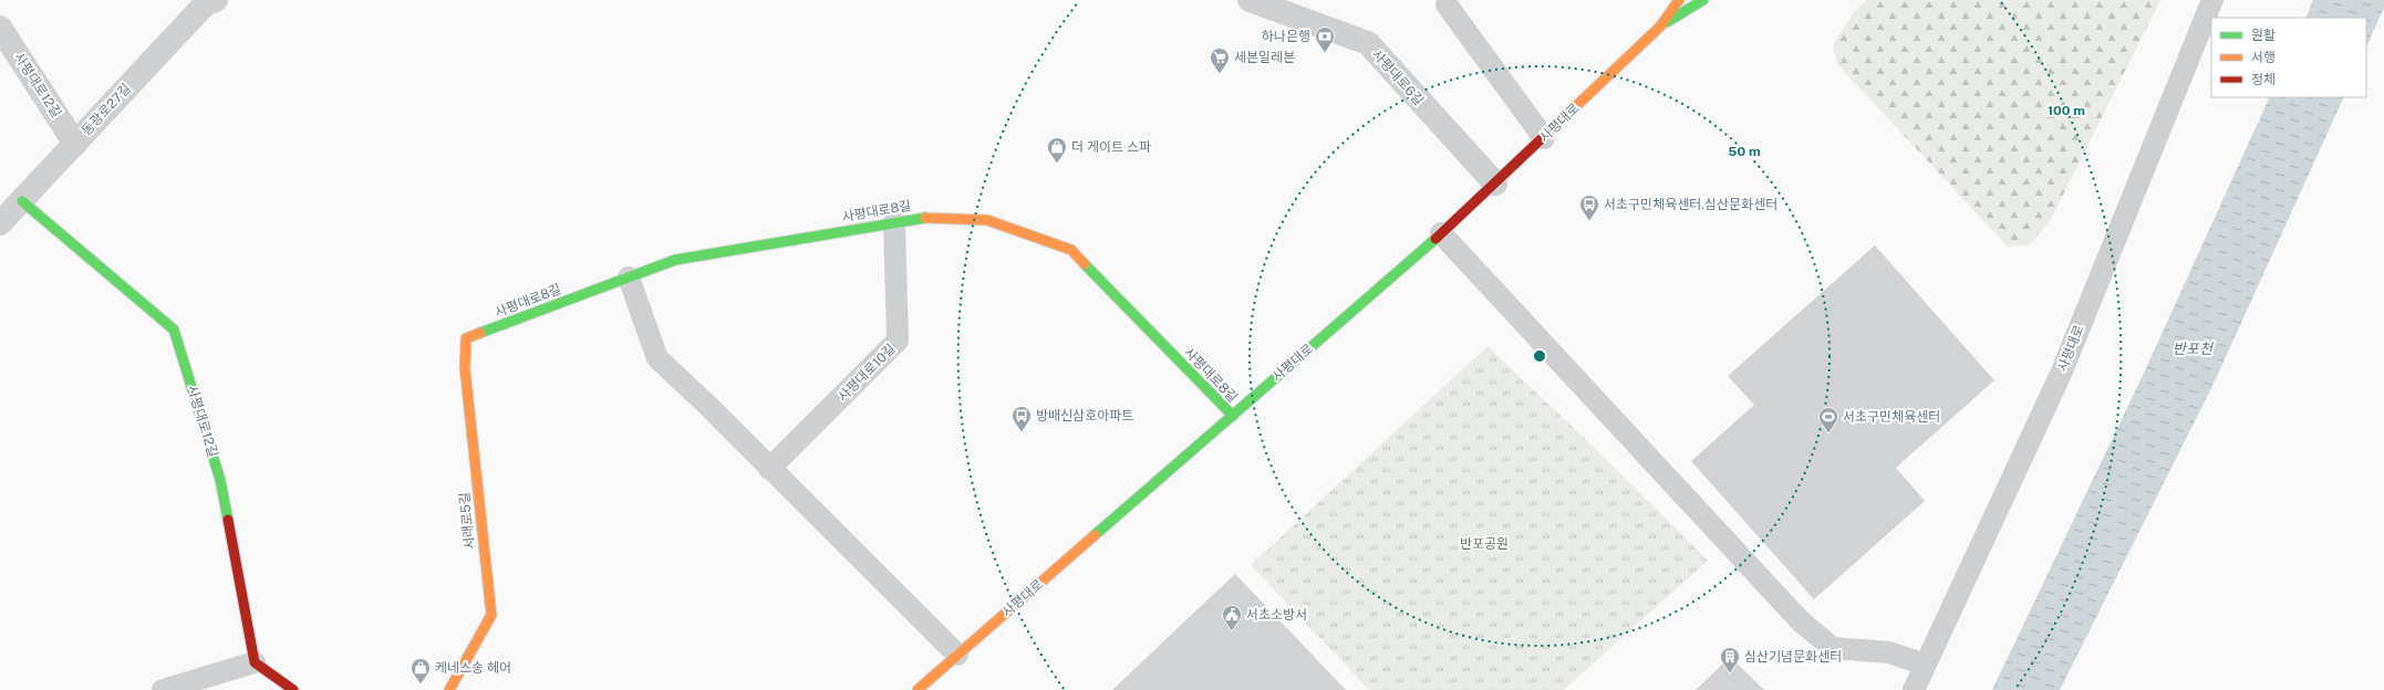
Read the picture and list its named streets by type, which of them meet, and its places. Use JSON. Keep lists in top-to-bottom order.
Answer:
{
  "streets": {
    "street": [
      "사평대로6길",
      "사평대로12길",
      "동광로27길",
      "사평대로",
      "사평대로8길",
      "서래로5길"
    ],
    "lane": ["사평대로10길"]
  },
  "crossings": [
    ["사평대로6길", "사평대로"],
    ["사평대로12길", "동광로27길"],
    ["사평대로", "사평대로8길"],
    ["사평대로8길", "사평대로10길"],
    ["사평대로8길", "서래로5길"]
  ],
  "water": ["반포천"],
  "parks": ["반포공원"],
  "places": {
    "bank": ["하나은행"],
    "supermarket": ["세븐일레븐"],
    "shop": ["더 게이트 스파", "케네스송 헤어"],
    "bus stop": ["서초구민체육센터.심산문화센터", "방배신삼호아파트"],
    "sports": ["서초구민체육센터"],
    "public building": ["서초소방서"],
    "building": ["심산기념문화센터"]
  },
  "legend": ["원활", "서행", "정체"],
  "rings": ["100 m", "50 m"]
}
